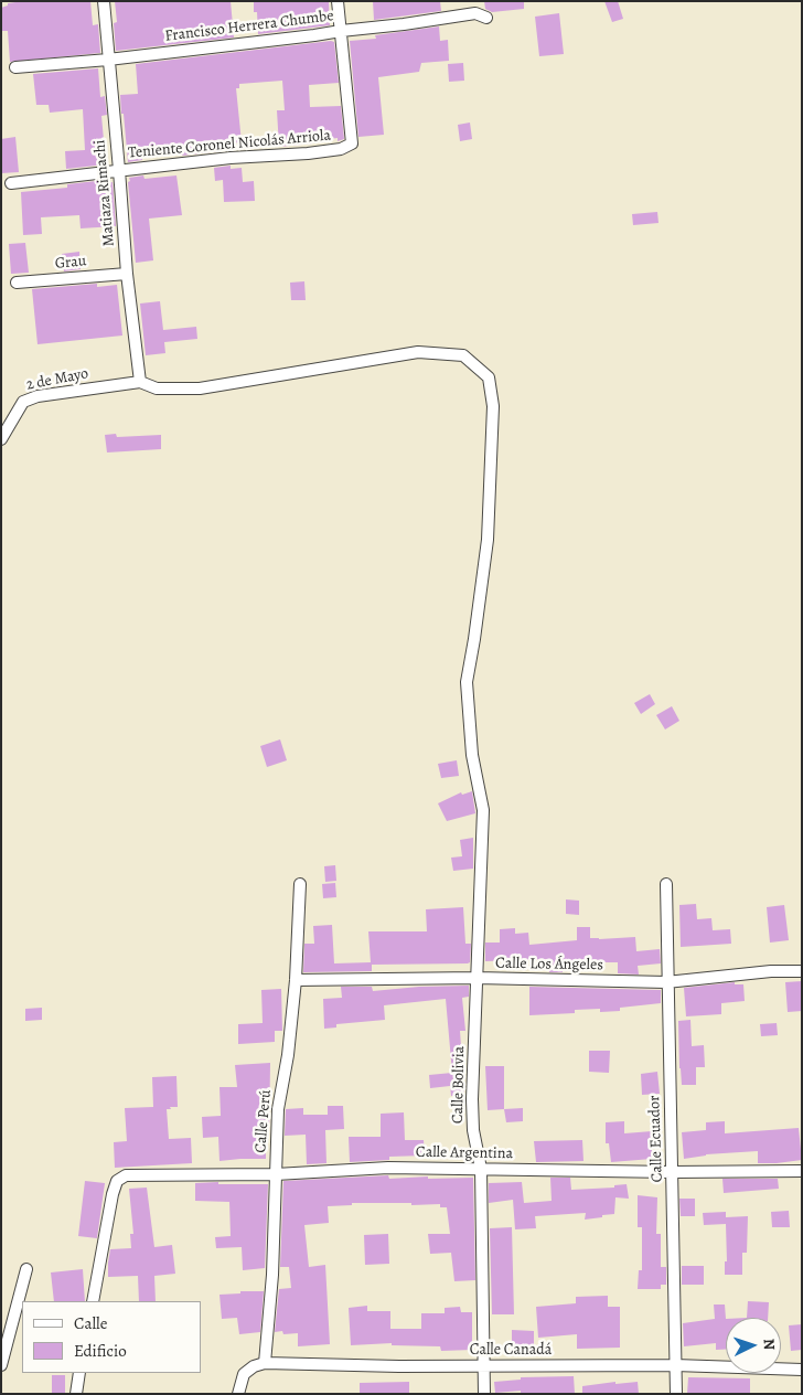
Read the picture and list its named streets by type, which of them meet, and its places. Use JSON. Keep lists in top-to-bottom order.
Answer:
{
  "streets": {
    "street": [
      "Francisco Herrera Chumbe",
      "Teniente Coronel Nicolás Arriola",
      "Matiaza Rimachi",
      "Grau",
      "2 de Mayo",
      "Calle Los Ángeles",
      "Calle Bolivia",
      "Calle Perú",
      "Calle Ecuador",
      "Calle Argentina",
      "Calle Canadá"
    ]
  },
  "crossings": [
    ["Francisco Herrera Chumbe", "Teniente Coronel Nicolás Arriola"],
    ["Francisco Herrera Chumbe", "Matiaza Rimachi"],
    ["Teniente Coronel Nicolás Arriola", "Matiaza Rimachi"],
    ["Matiaza Rimachi", "Grau"],
    ["Matiaza Rimachi", "2 de Mayo"],
    ["Matiaza Rimachi", "Calle Bolivia"],
    ["2 de Mayo", "Calle Bolivia"],
    ["Calle Los Ángeles", "Calle Bolivia"],
    ["Calle Los Ángeles", "Calle Perú"],
    ["Calle Los Ángeles", "Calle Ecuador"],
    ["Calle Bolivia", "Calle Argentina"],
    ["Calle Bolivia", "Calle Canadá"],
    ["Calle Perú", "Calle Argentina"],
    ["Calle Perú", "Calle Canadá"],
    ["Calle Ecuador", "Calle Argentina"],
    ["Calle Ecuador", "Calle Canadá"]
  ],
  "legend": ["Calle", "Edificio"],
  "north": "right"
}
